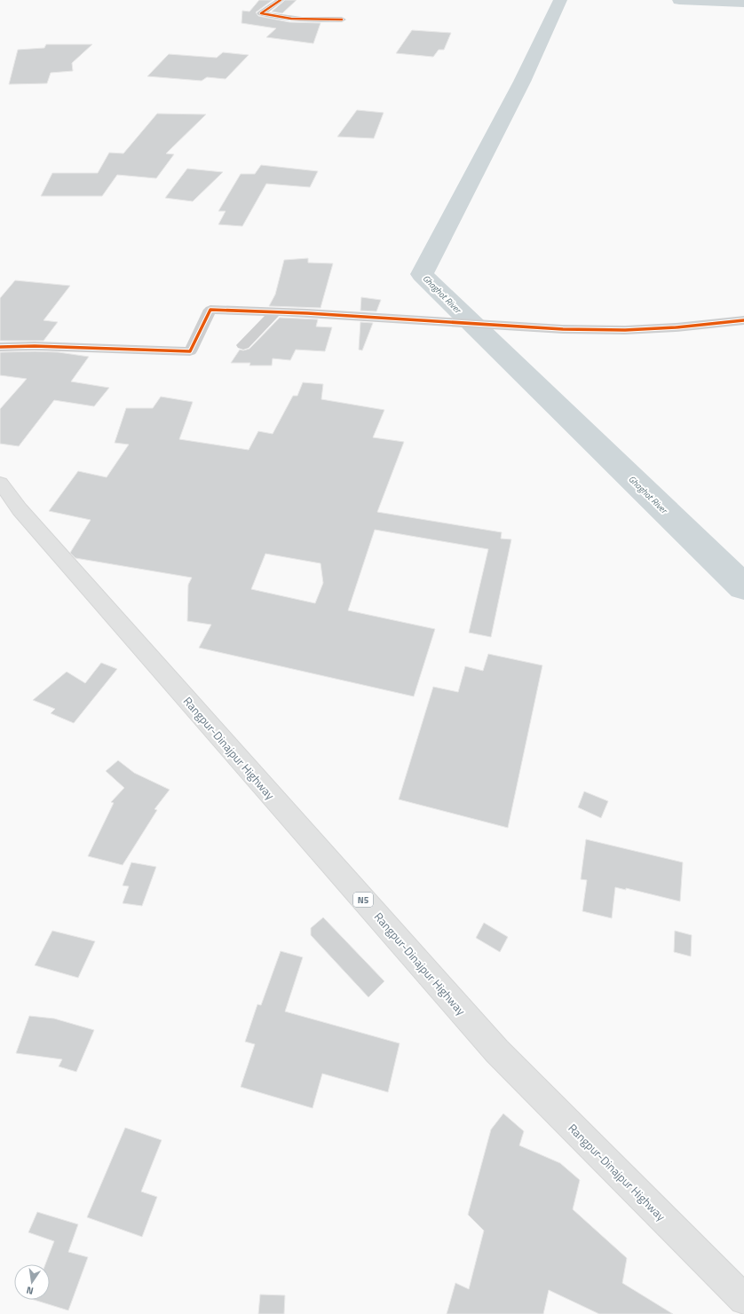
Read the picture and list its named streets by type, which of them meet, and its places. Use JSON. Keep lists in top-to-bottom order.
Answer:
{
  "streets": {
    "highway": ["Rangpur-Dinajpur Highway", "N5"]
  },
  "water": ["Ghaghot River"],
  "north": "bottom"
}
